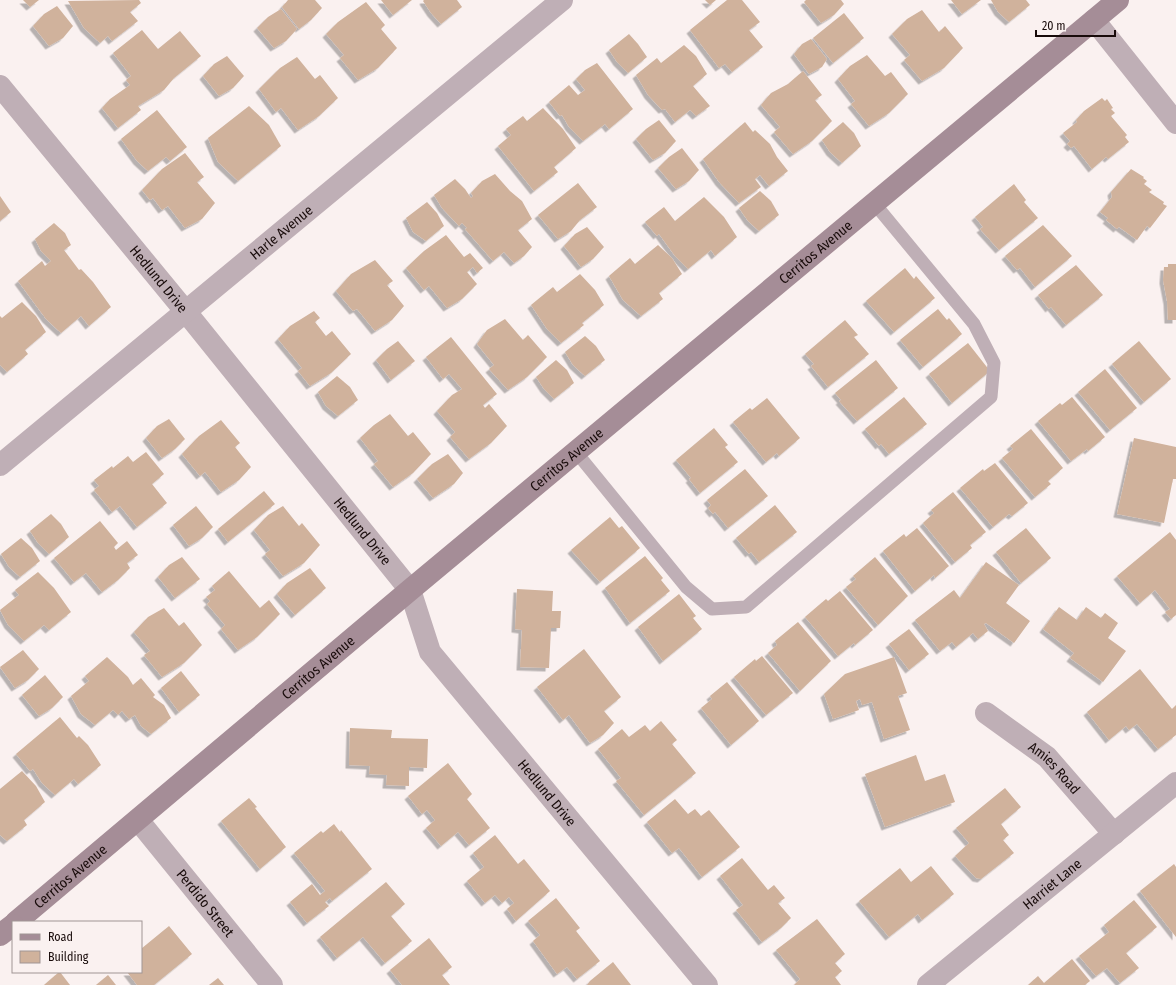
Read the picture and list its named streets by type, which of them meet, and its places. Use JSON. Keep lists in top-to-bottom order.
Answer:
{
  "streets": {
    "street": [
      "Harle Avenue",
      "Cerritos Avenue",
      "Hedlund Drive",
      "Amies Road",
      "Harriet Lane",
      "Perdido Street"
    ]
  },
  "crossings": [
    ["Harle Avenue", "Hedlund Drive"],
    ["Cerritos Avenue", "Hedlund Drive"],
    ["Cerritos Avenue", "Perdido Street"],
    ["Amies Road", "Harriet Lane"]
  ],
  "legend": ["Road", "Building"],
  "scale_bar": "20 m"
}
